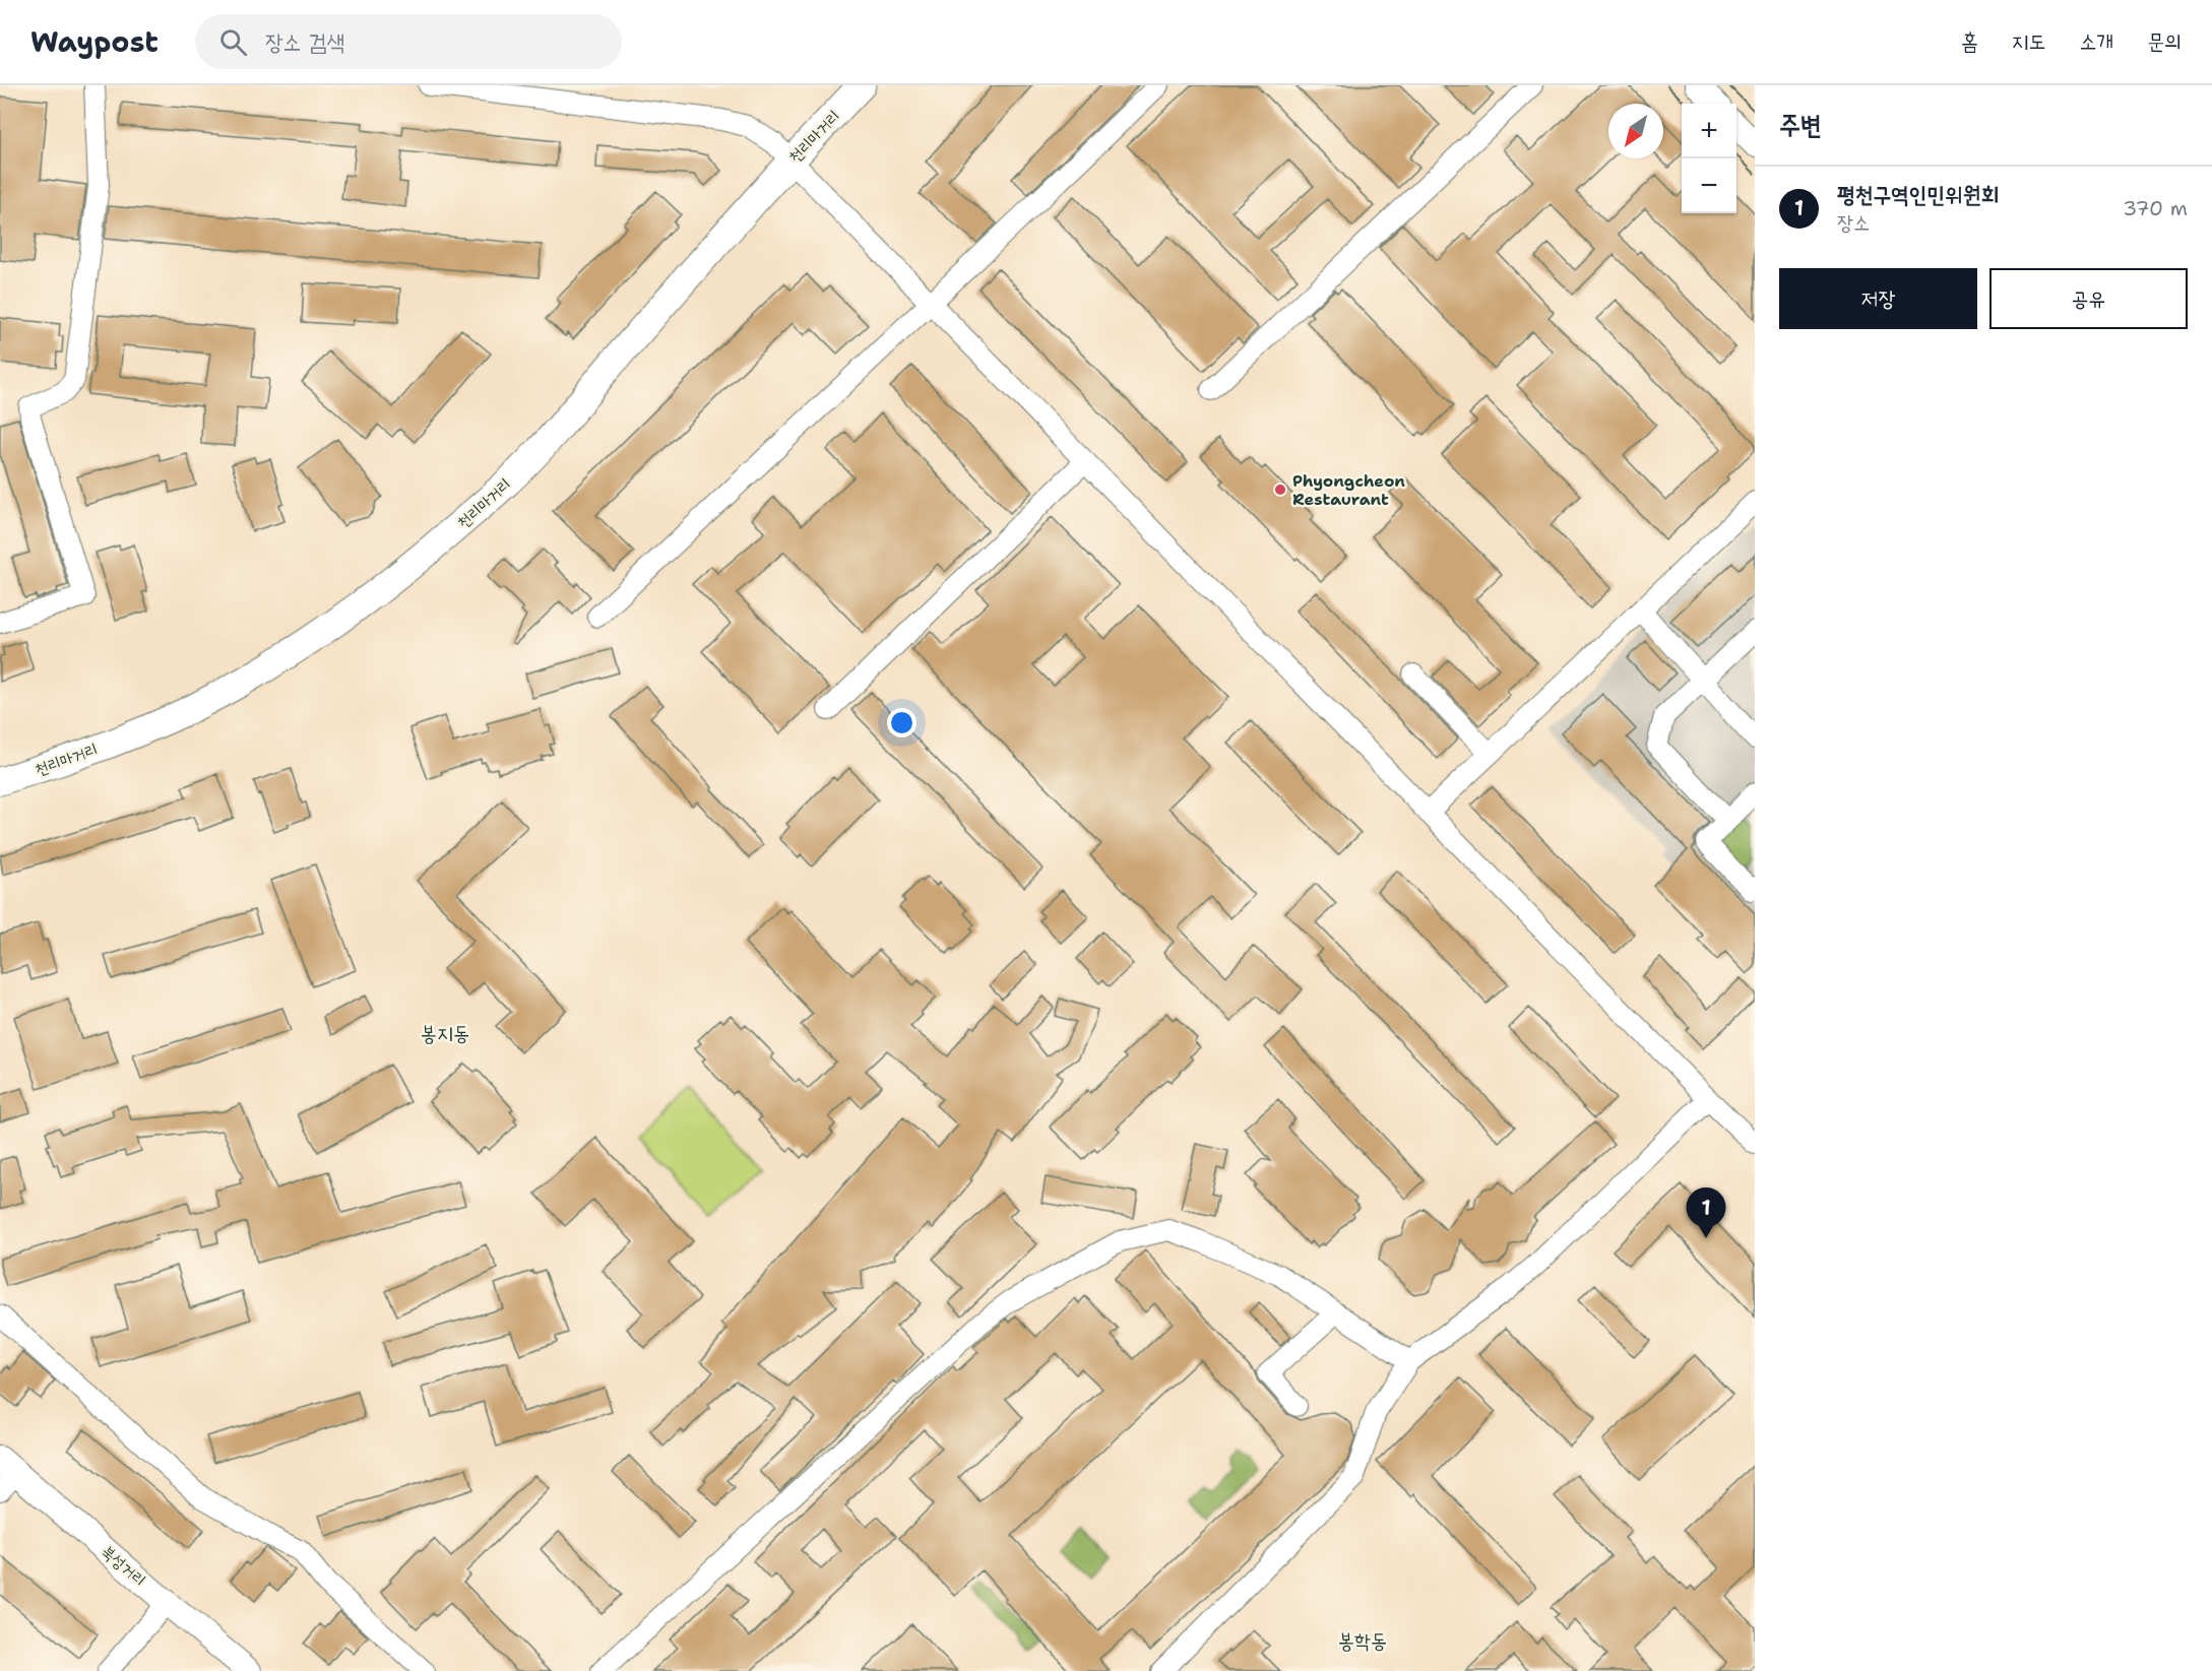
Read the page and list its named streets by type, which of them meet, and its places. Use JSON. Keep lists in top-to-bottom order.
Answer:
{
  "streets": {
    "highway": ["천리마거리"],
    "main road": ["북성거리"]
  },
  "districts": ["봉지동", "봉학동"],
  "places": ["Phyongcheon Restaurant"],
  "north": "bottom left",
  "page": {
    "header": "Waypost",
    "search": "장소 검색",
    "nav": [
      "홈",
      "지도",
      "소개",
      "문의"
    ],
    "heading": "주변",
    "map_buttons": ["+", "−"],
    "list": [
      {
        "mark": "1",
        "name": "평천구역인민위원회",
        "note": "장소",
        "value": "370 m"
      }
    ],
    "buttons": ["저장", "공유"],
    "pins": "1"
  }
}
